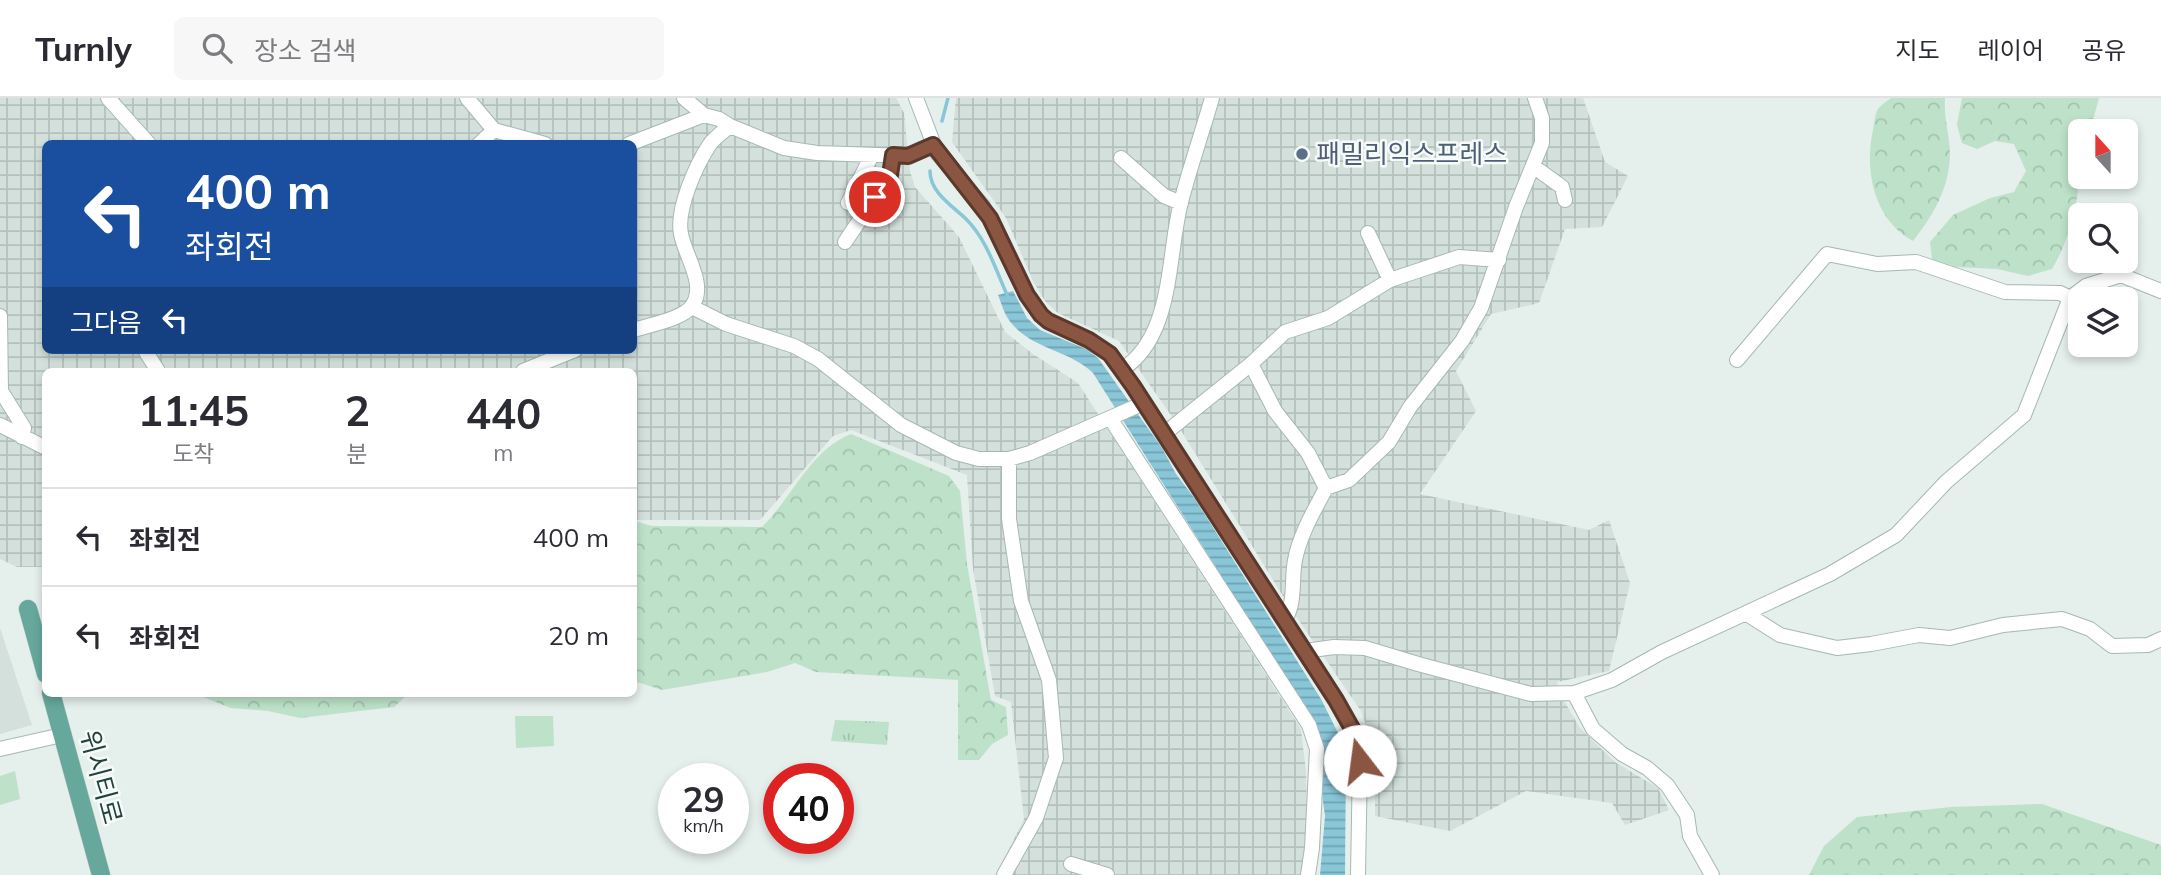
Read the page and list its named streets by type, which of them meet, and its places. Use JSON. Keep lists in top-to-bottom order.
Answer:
{
  "streets": {
    "main road": ["위시티로"]
  },
  "places": ["패밀리익스프레스"],
  "north": "top",
  "page": {
    "header": "Turnly",
    "search": "장소 검색",
    "nav": ["지도", "레이어", "공유"],
    "turn": ["400 m", "좌회전"],
    "then": "그다음",
    "eta": [
      "11:45",
      "도착",
      "2",
      "분",
      "440",
      "m"
    ],
    "list": [
      {
        "name": "좌회전",
        "value": "400 m"
      },
      {
        "name": "좌회전",
        "value": "20 m"
      }
    ],
    "speed": "29 km/h",
    "limit": "40"
  }
}
